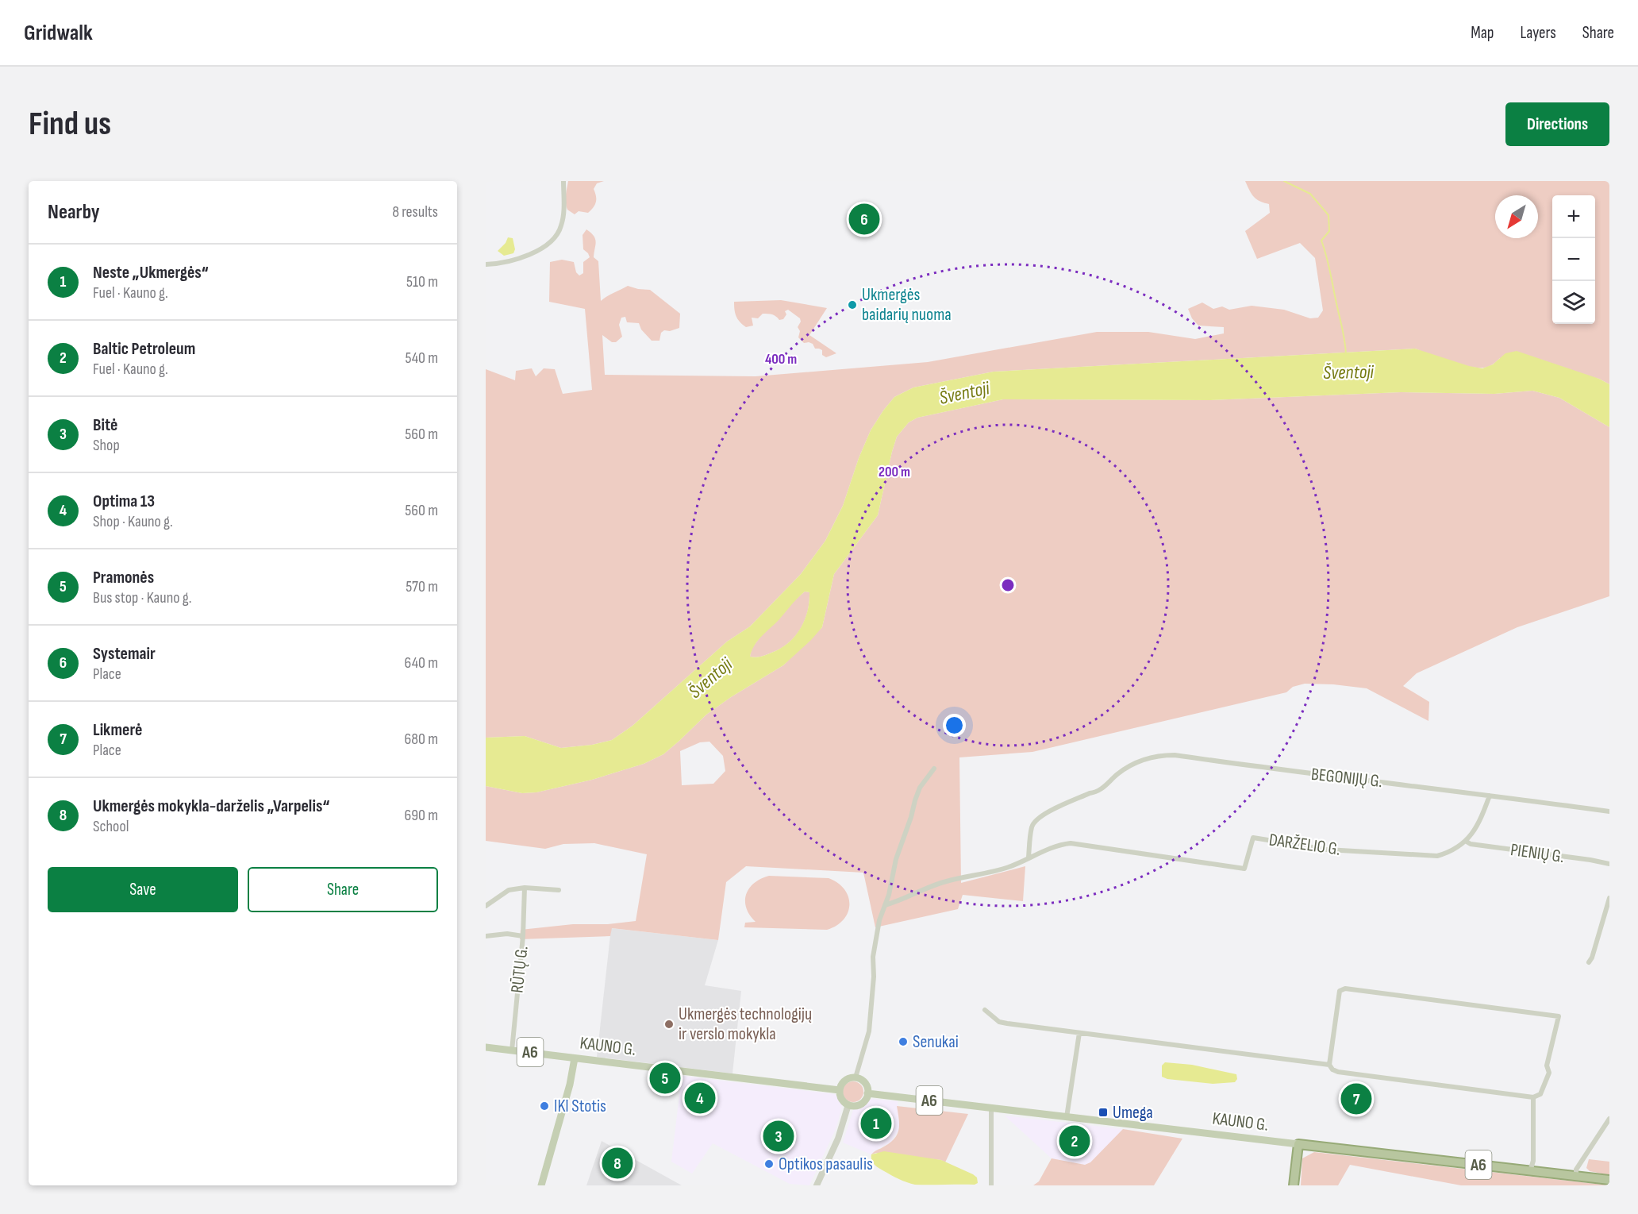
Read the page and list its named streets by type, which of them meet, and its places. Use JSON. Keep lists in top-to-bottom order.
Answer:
{
  "streets": {
    "highway": ["KAUNO G.", "A6"],
    "street": [
      "BEGONIJŲ G.",
      "DARŽELIO G.",
      "PIENIŲ G.",
      "RŪTŲ G."
    ]
  },
  "crossings": [
    ["BEGONIJŲ G.", "DARŽELIO G."],
    ["DARŽELIO G.", "PIENIŲ G."],
    ["RŪTŲ G.", "KAUNO G."]
  ],
  "water": ["Šventoji"],
  "places": {
    "other": [
      "Ukmergės baidarių nuoma",
      "Ukmergės technologijų ir verslo mokykla",
      "Senukai",
      "IKI Stotis",
      "Optikos pasaulis"
    ],
    "transit": ["Umega"]
  },
  "north": "bottom left",
  "page": {
    "header": "Gridwalk",
    "nav": ["Map", "Layers", "Share"],
    "buttons": [
      "Directions",
      ["Save", "Share"]
    ],
    "title": "Find us",
    "heading": ["Nearby", "8 results"],
    "map_buttons": ["+", "−"],
    "pins": [
      "6",
      "5",
      "4",
      "7",
      "1",
      "3",
      "2",
      "8"
    ],
    "list": [
      {
        "mark": "1",
        "name": "Neste „Ukmergės“",
        "note": "Fuel · Kauno g.",
        "value": "510 m"
      },
      {
        "mark": "2",
        "name": "Baltic Petroleum",
        "note": "Fuel · Kauno g.",
        "value": "540 m"
      },
      {
        "mark": "3",
        "name": "Bitė",
        "note": "Shop",
        "value": "560 m"
      },
      {
        "mark": "4",
        "name": "Optima 13",
        "note": "Shop · Kauno g.",
        "value": "560 m"
      },
      {
        "mark": "5",
        "name": "Pramonės",
        "note": "Bus stop · Kauno g.",
        "value": "570 m"
      },
      {
        "mark": "6",
        "name": "Systemair",
        "note": "Place",
        "value": "640 m"
      },
      {
        "mark": "7",
        "name": "Likmerė",
        "note": "Place",
        "value": "680 m"
      },
      {
        "mark": "8",
        "name": "Ukmergės mokykla-darželis „Varpelis“",
        "note": "School",
        "value": "690 m"
      }
    ]
  },
  "rings": ["400 m", "200 m"]
}
